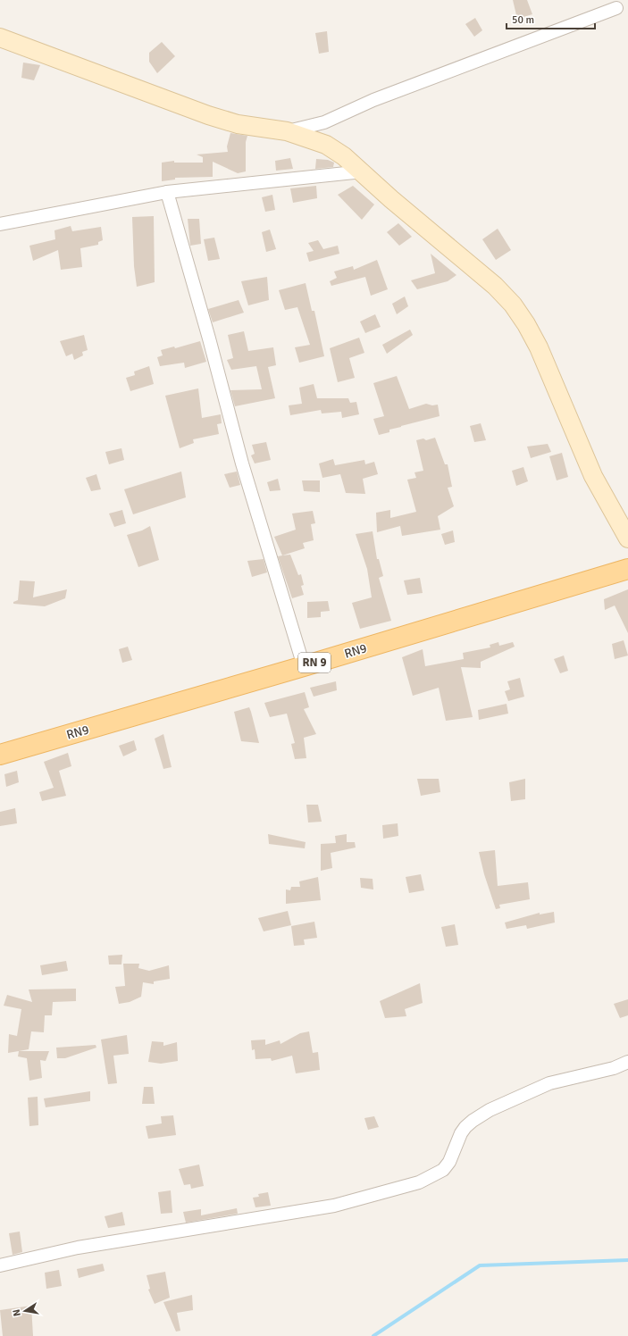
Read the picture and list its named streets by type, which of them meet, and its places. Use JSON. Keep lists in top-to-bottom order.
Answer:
{
  "streets": {
    "main road": ["RN9", "RN 9"]
  },
  "scale_bar": "50 m",
  "north": "left"
}
